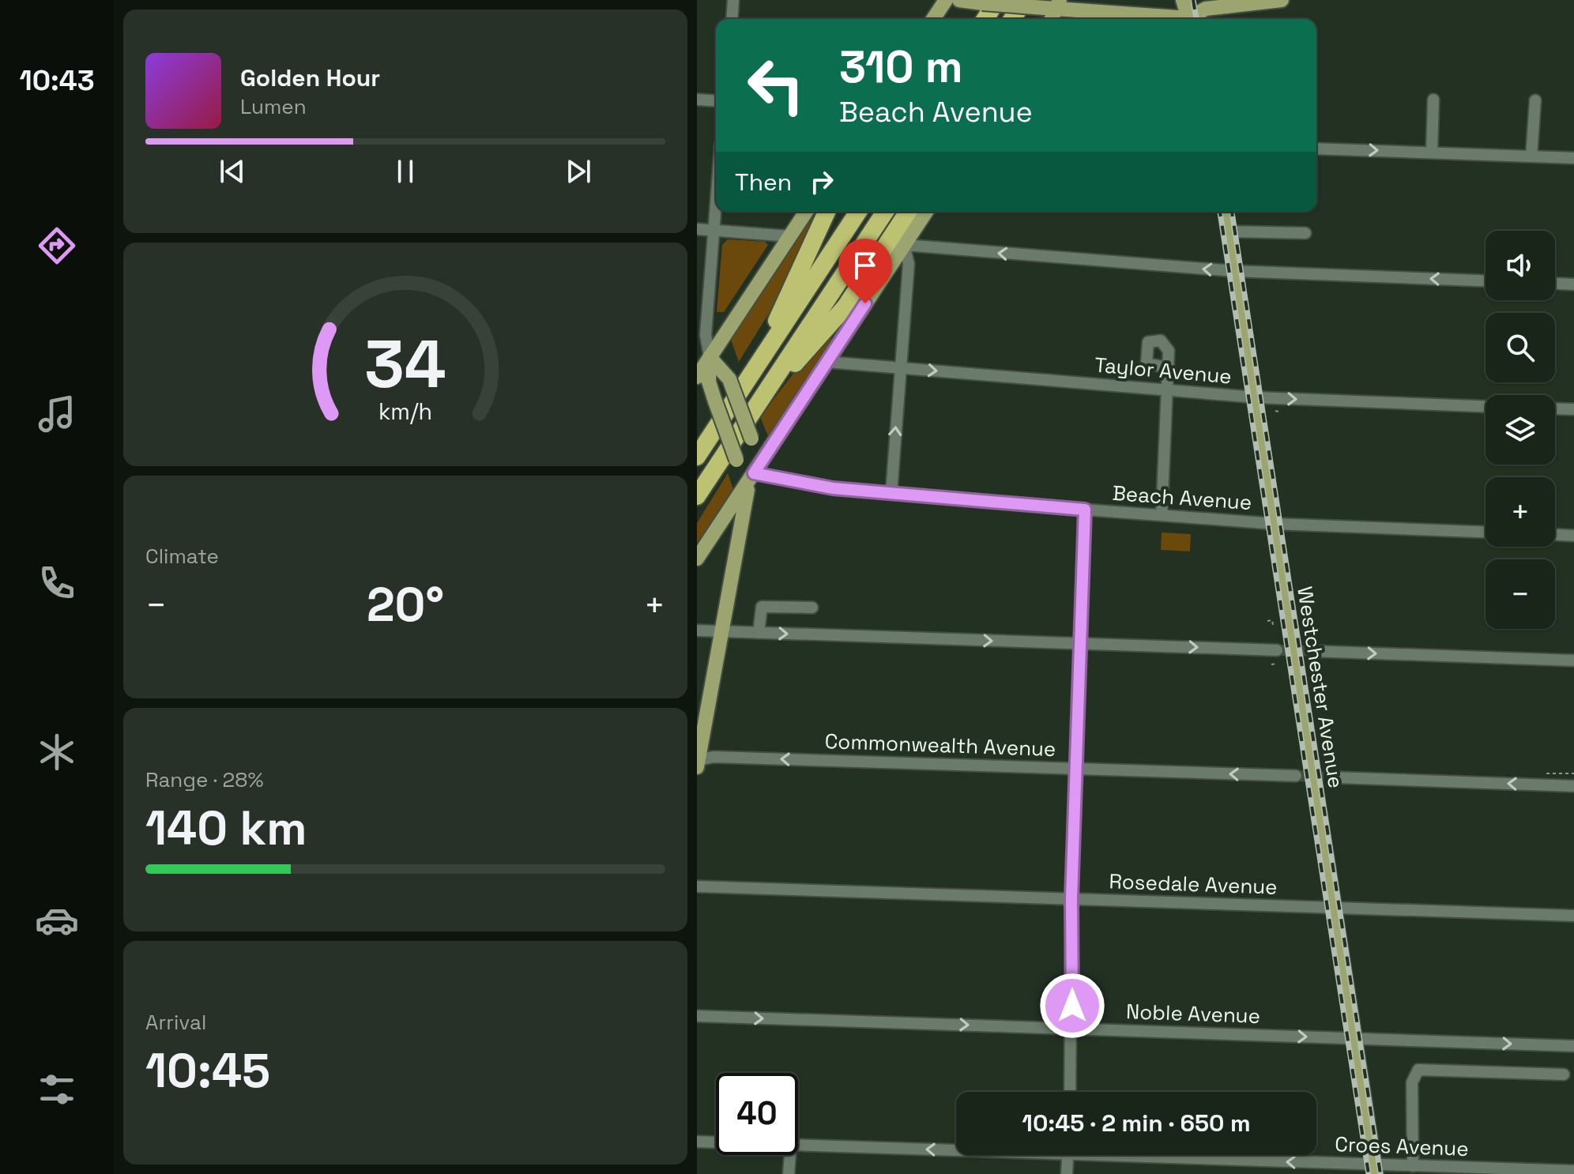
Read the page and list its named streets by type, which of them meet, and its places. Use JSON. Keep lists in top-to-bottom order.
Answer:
{
  "streets": {
    "main road": ["Westchester Avenue"],
    "street": [
      "Taylor Avenue",
      "Beach Avenue",
      "Commonwealth Avenue",
      "Rosedale Avenue",
      "Noble Avenue",
      "Croes Avenue"
    ]
  },
  "crossings": [
    ["Taylor Avenue", "Westchester Avenue"],
    ["Beach Avenue", "Westchester Avenue"],
    ["Westchester Avenue", "Rosedale Avenue"],
    ["Westchester Avenue", "Noble Avenue"],
    ["Westchester Avenue", "Croes Avenue"]
  ],
  "one_way": [
    "Taylor Avenue",
    "Commonwealth Avenue",
    "Noble Avenue",
    "Croes Avenue"
  ],
  "page": {
    "tabs": "10:43",
    "turn": ["310 m", "Beach Avenue"],
    "song": ["Golden Hour", "Lumen"],
    "then": "Then",
    "map_buttons": ["+", "−"],
    "tile": [
      "Climate",
      ["Range · 28%", "140 km"],
      ["Arrival", "10:45"]
    ],
    "heat": ["−", "20°", "+"],
    "limit": "40",
    "trip": "10:45 · 2 min · 650 m",
    "gauge": ["34", "km/h"]
  }
}
